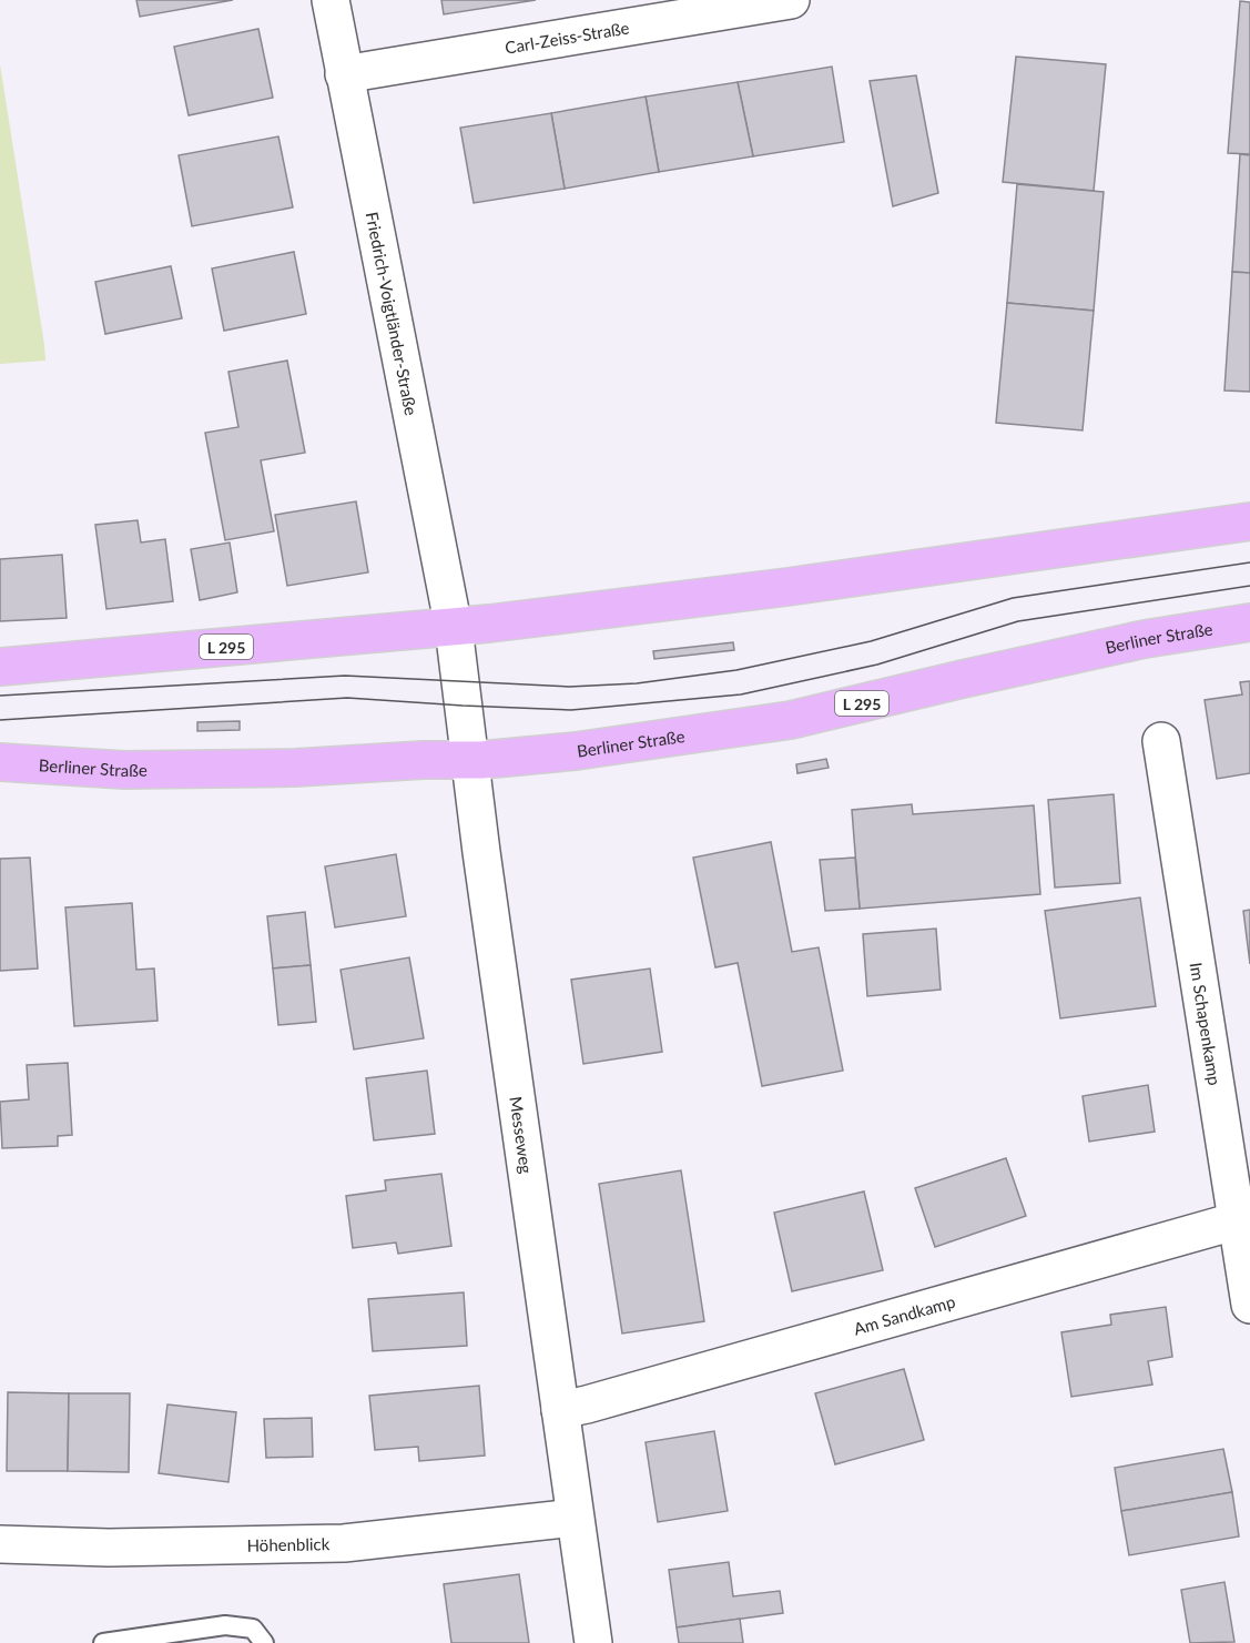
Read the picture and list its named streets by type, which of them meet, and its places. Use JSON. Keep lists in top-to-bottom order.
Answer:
{
  "streets": {
    "main road": ["Berliner Straße", "L 295"],
    "street": [
      "Carl-Zeiss-Straße",
      "Friedrich-Voigtländer-Straße",
      "Im Schapenkamp",
      "Messeweg",
      "Am Sandkamp",
      "Höhenblick"
    ]
  },
  "crossings": [
    ["Carl-Zeiss-Straße", "Friedrich-Voigtländer-Straße"],
    ["Friedrich-Voigtländer-Straße", "L 295"],
    ["Friedrich-Voigtländer-Straße", "Messeweg"],
    ["Berliner Straße", "Messeweg"],
    ["L 295", "Messeweg"],
    ["Im Schapenkamp", "Am Sandkamp"],
    ["Messeweg", "Am Sandkamp"],
    ["Messeweg", "Höhenblick"]
  ]
}
